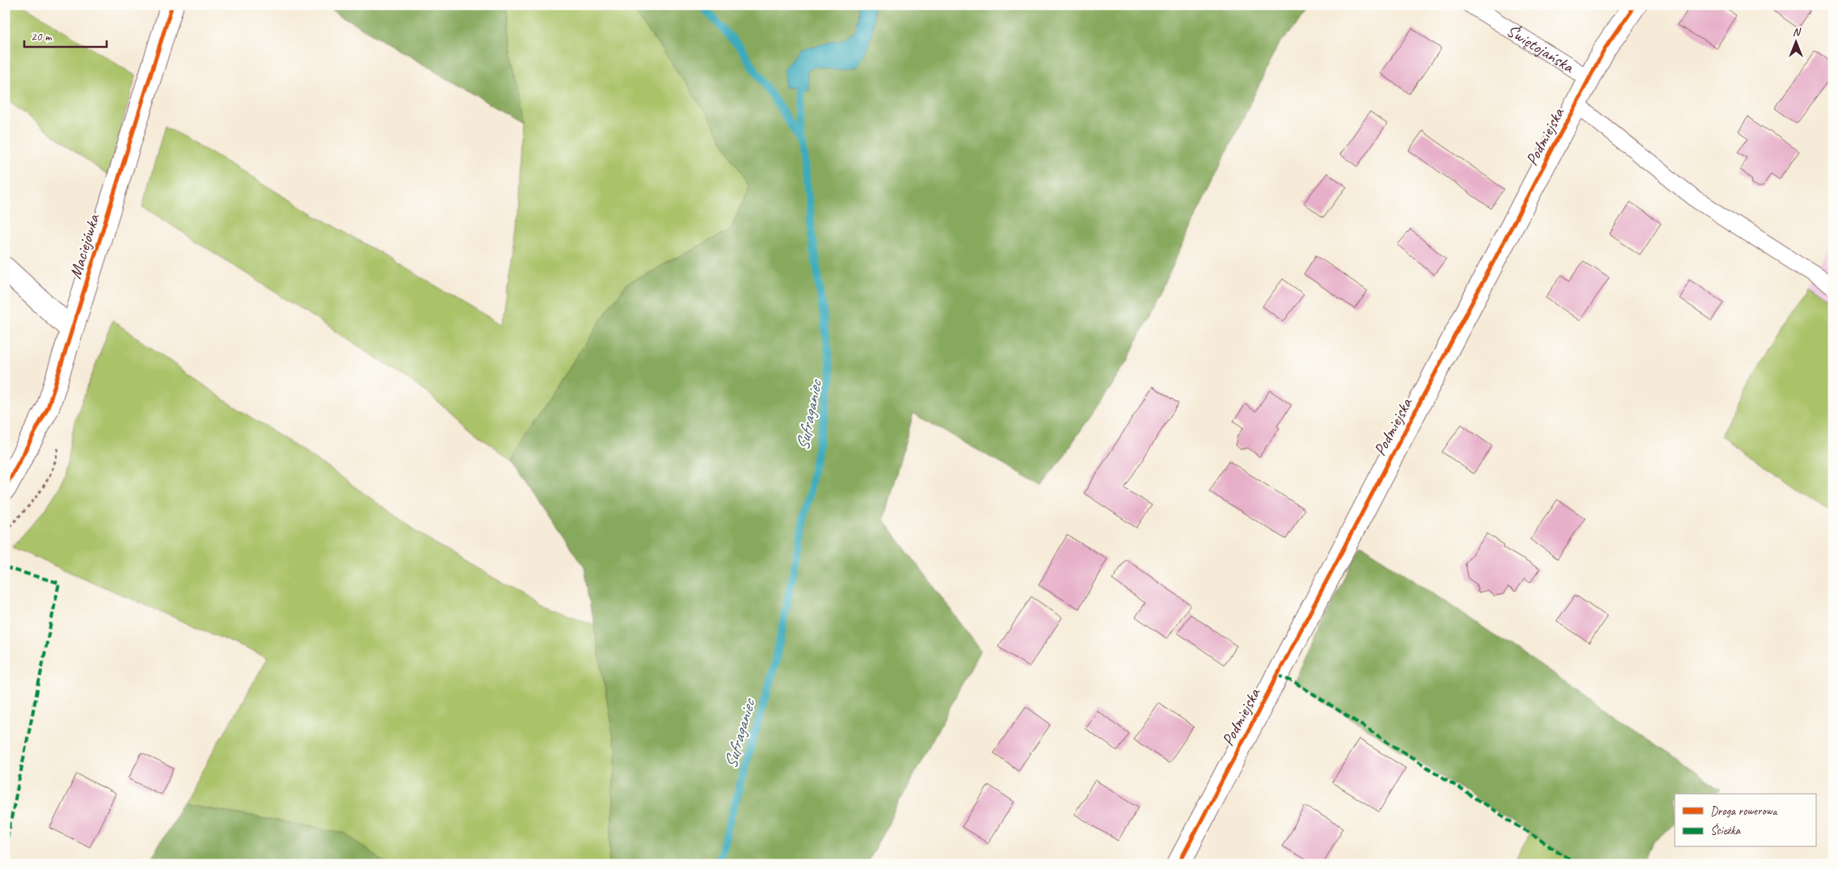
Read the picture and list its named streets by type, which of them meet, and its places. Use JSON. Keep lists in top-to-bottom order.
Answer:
{
  "streets": {
    "street": ["Podmiejska", "Maciejówka"],
    "lane": ["Świętojańska"]
  },
  "crossings": [
    ["Świętojańska", "Podmiejska"]
  ],
  "water": ["Sufraganiec"],
  "legend": ["Droga rowerowa", "Ścieżka"],
  "scale_bar": "20 m",
  "north": "top"
}
